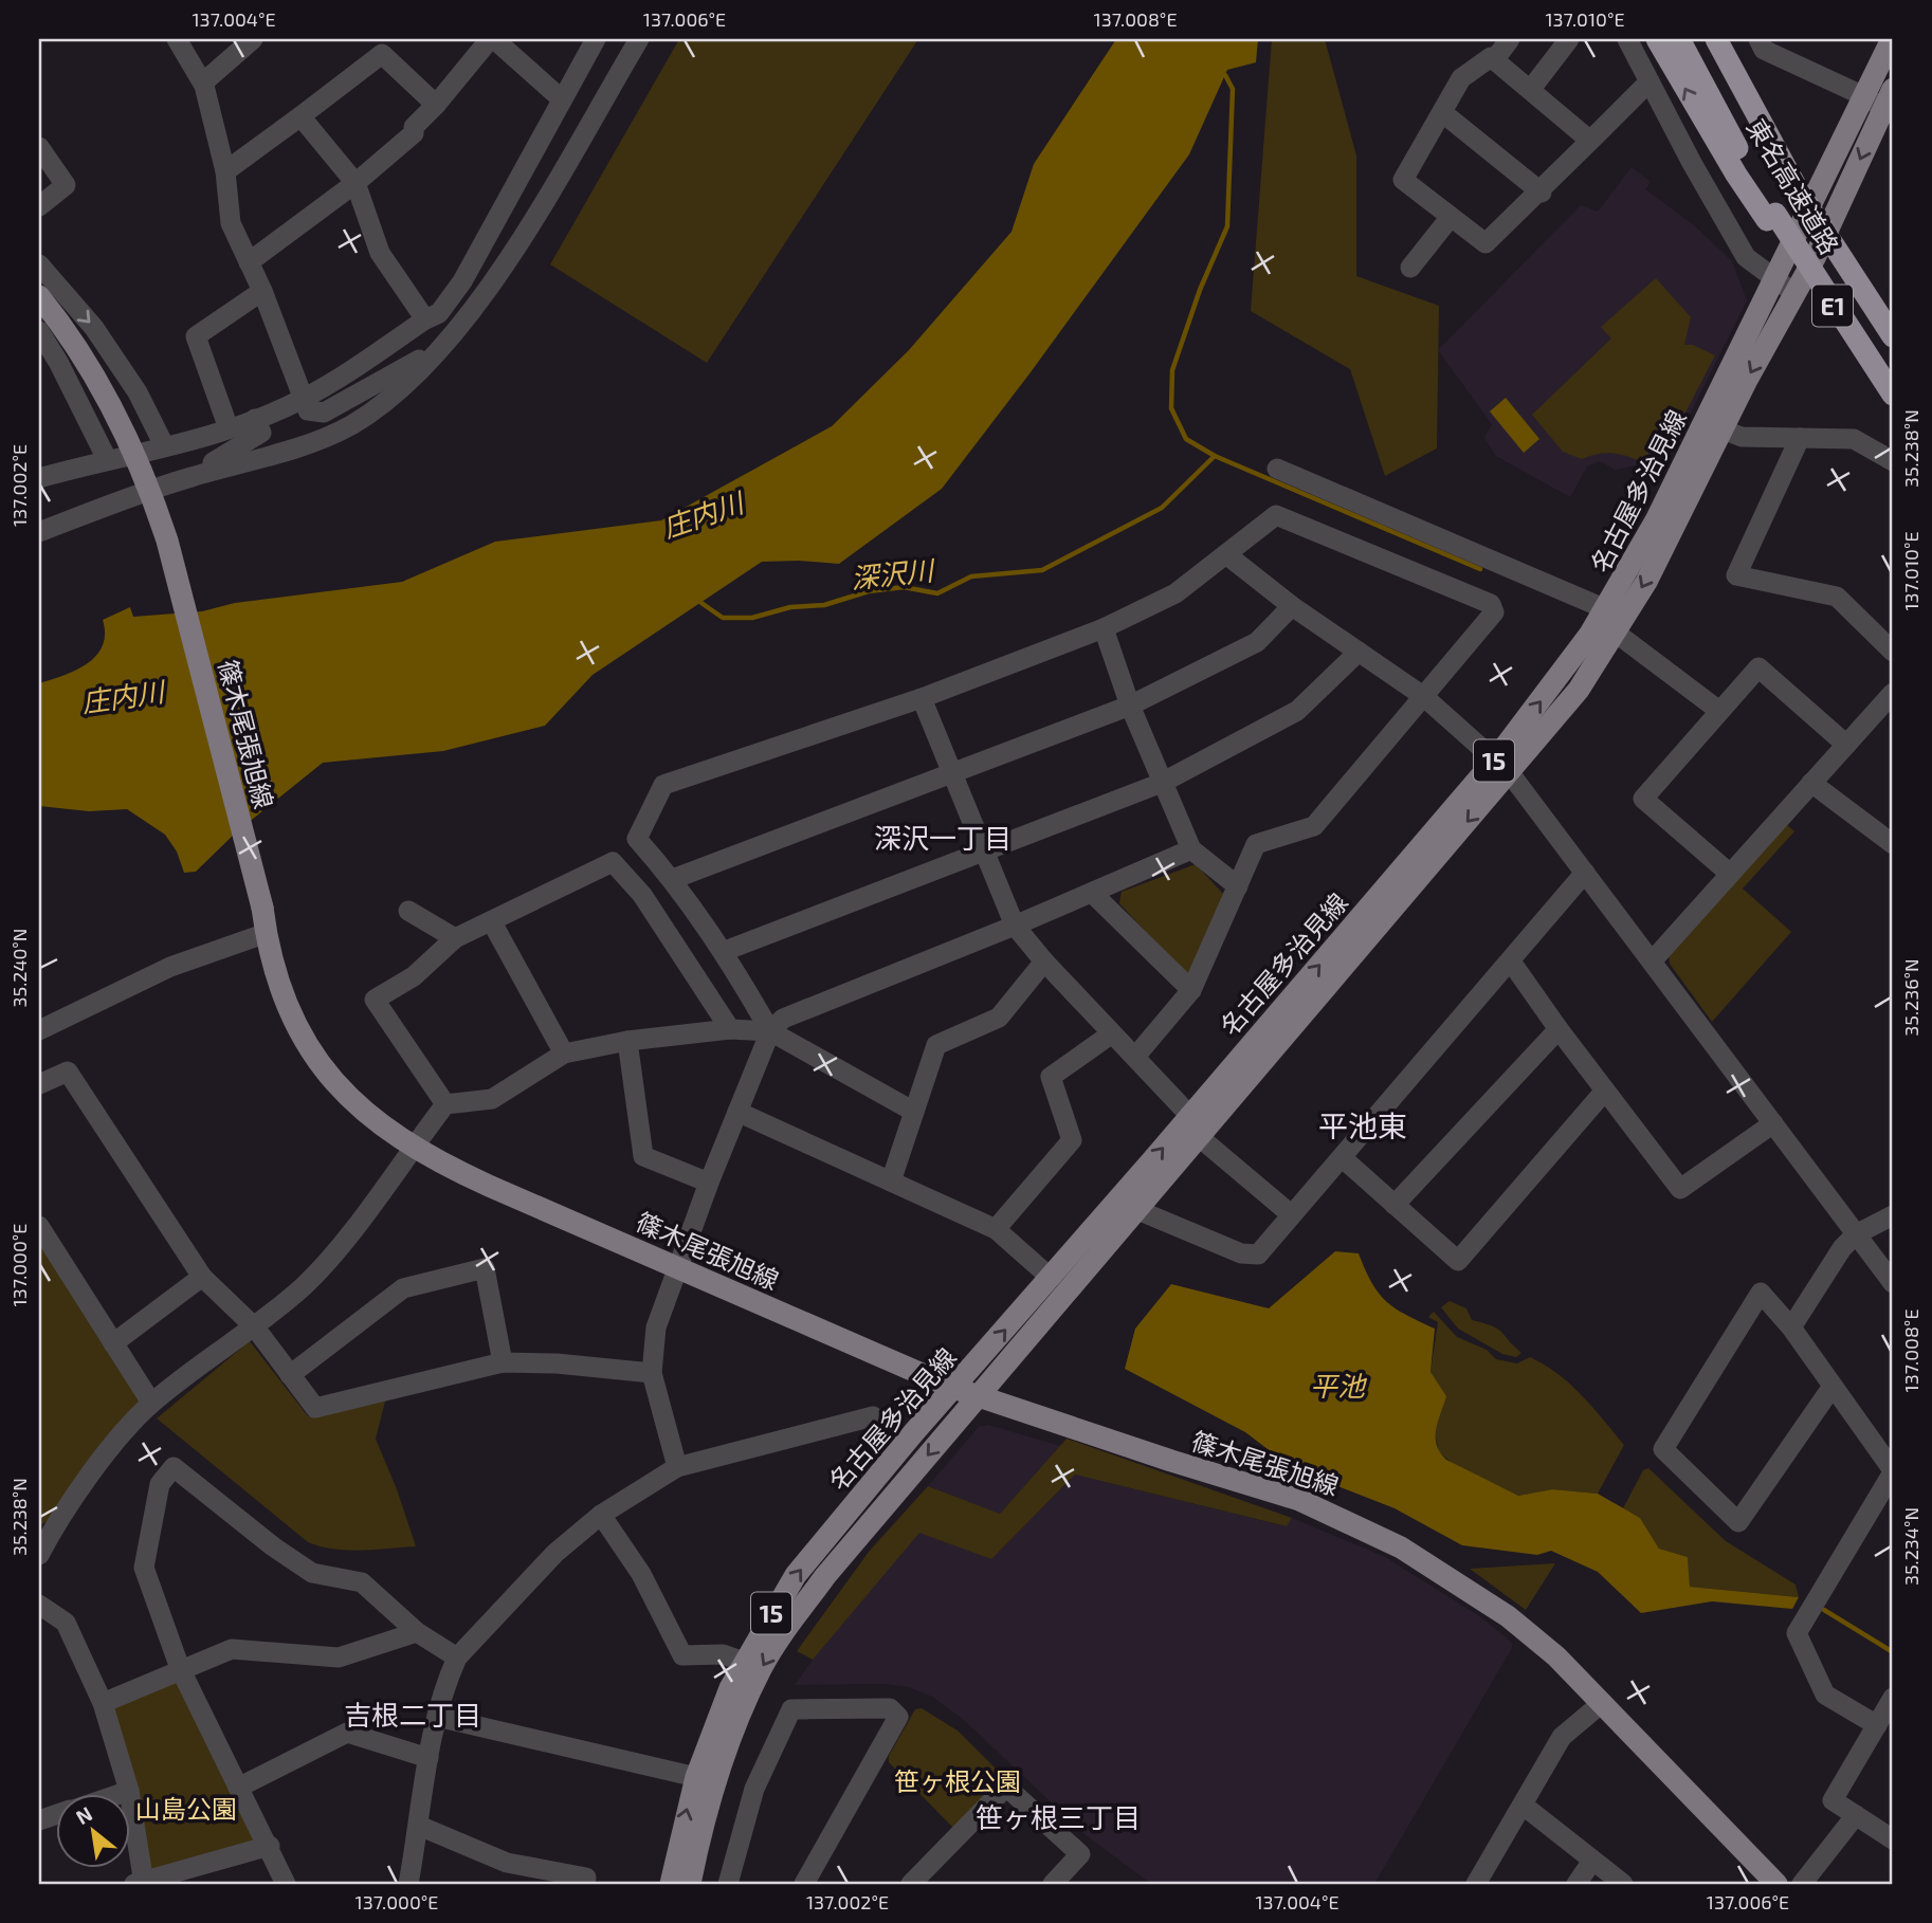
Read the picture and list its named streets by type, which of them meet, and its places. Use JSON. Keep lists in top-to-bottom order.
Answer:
{
  "streets": {
    "highway": ["東名高速道路", "E1"],
    "main road": ["名古屋多治見線", "篠木尾張旭線", "15"]
  },
  "crossings": [
    ["東名高速道路", "E1"],
    ["名古屋多治見線", "篠木尾張旭線"]
  ],
  "districts": [
    "深沢一丁目",
    "平池東",
    "吉根二丁目",
    "笹ヶ根三丁目"
  ],
  "water": ["庄内川", "深沢川", "平池"],
  "parks": ["笹ヶ根公園", "山島公園"],
  "north": "top left",
  "coordinates": [
    "137.004°E",
    "137.006°E",
    "137.008°E",
    "137.010°E",
    "35.238°N",
    "137.002°E",
    "35.240°N",
    "35.236°N",
    "137.000°E",
    "35.234°N"
  ]
}
